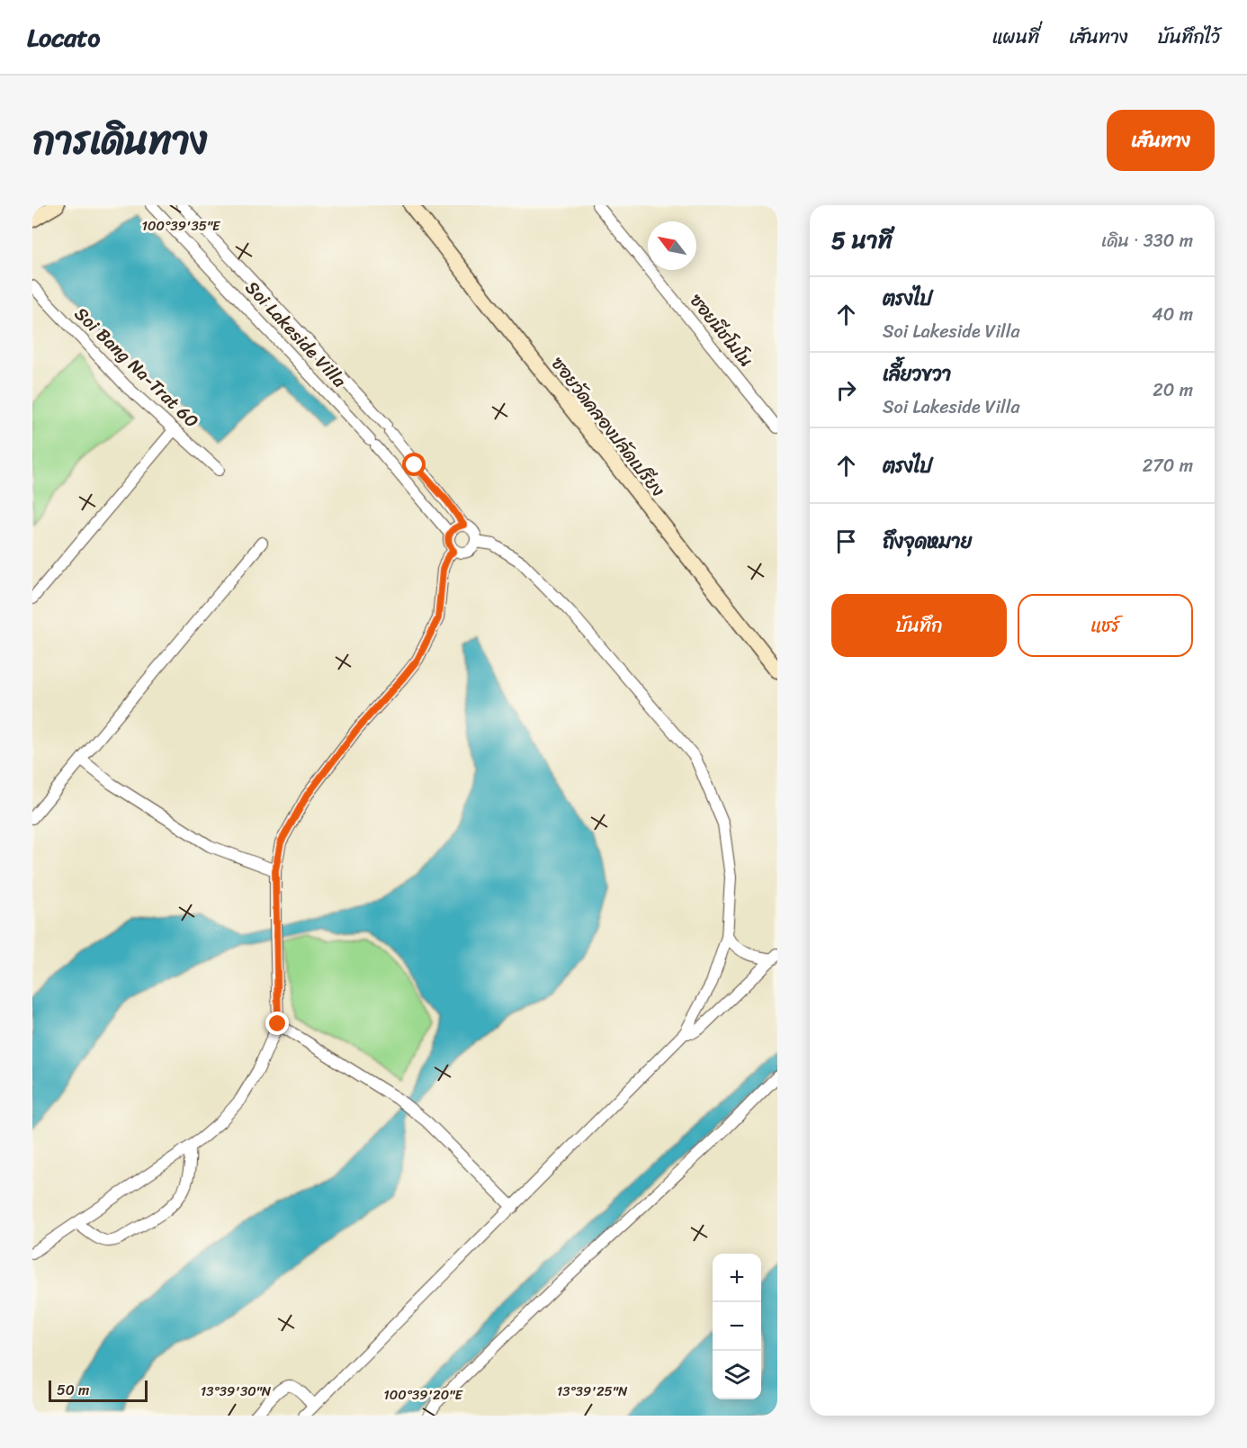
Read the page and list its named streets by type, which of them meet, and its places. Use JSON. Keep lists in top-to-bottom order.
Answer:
{
  "streets": {
    "street": [
      "ซอยนีชโมโน",
      "Soi Lakeside Villa",
      "Soi Bang Na-Trat 60",
      "ซอยวัดคลองปลัดเปรียง"
    ]
  },
  "scale_bar": "50 m",
  "north": "top left",
  "page": {
    "header": "Locato",
    "nav": ["แผนที่", "เส้นทาง", "บันทึกไว้"],
    "title": "การเดินทาง",
    "buttons": [
      "เส้นทาง",
      ["บันทึก", "แชร์"]
    ],
    "heading": ["5 นาที", "เดิน · 330 m"],
    "list": [
      ["ตรงไป", "Soi Lakeside Villa", "40 m"],
      ["เลี้ยวขวา", "Soi Lakeside Villa", "20 m"],
      ["ตรงไป", "270 m"],
      "ถึงจุดหมาย"
    ],
    "map_buttons": ["+", "−"],
    "scale": "50 m"
  },
  "coordinates": [
    "100°39'35\"E",
    "13°39'30\"N",
    "13°39'25\"N",
    "100°39'20\"E"
  ]
}
